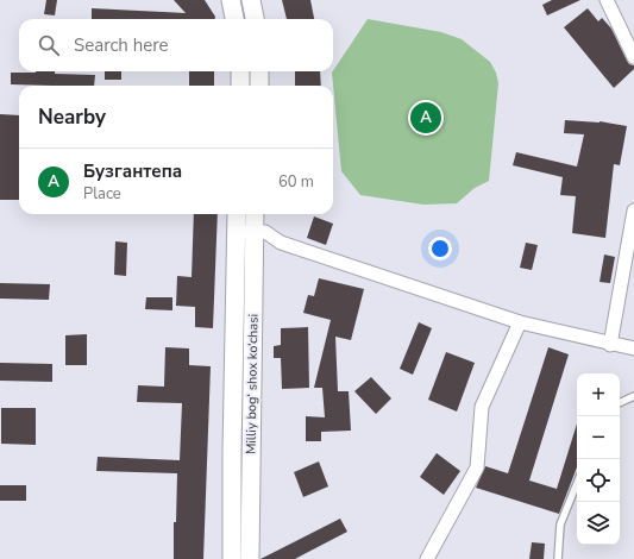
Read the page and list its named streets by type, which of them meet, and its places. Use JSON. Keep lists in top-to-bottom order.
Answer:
{
  "streets": {
    "main road": ["Milliy bog‘ shox ko‘chasi"]
  },
  "page": {
    "search": "Search here",
    "heading": "Nearby",
    "pins": "A",
    "list": [
      {
        "mark": "A",
        "name": "Бузгантепа",
        "note": "Place",
        "value": "60 m"
      }
    ],
    "map_buttons": ["+", "−"]
  }
}
